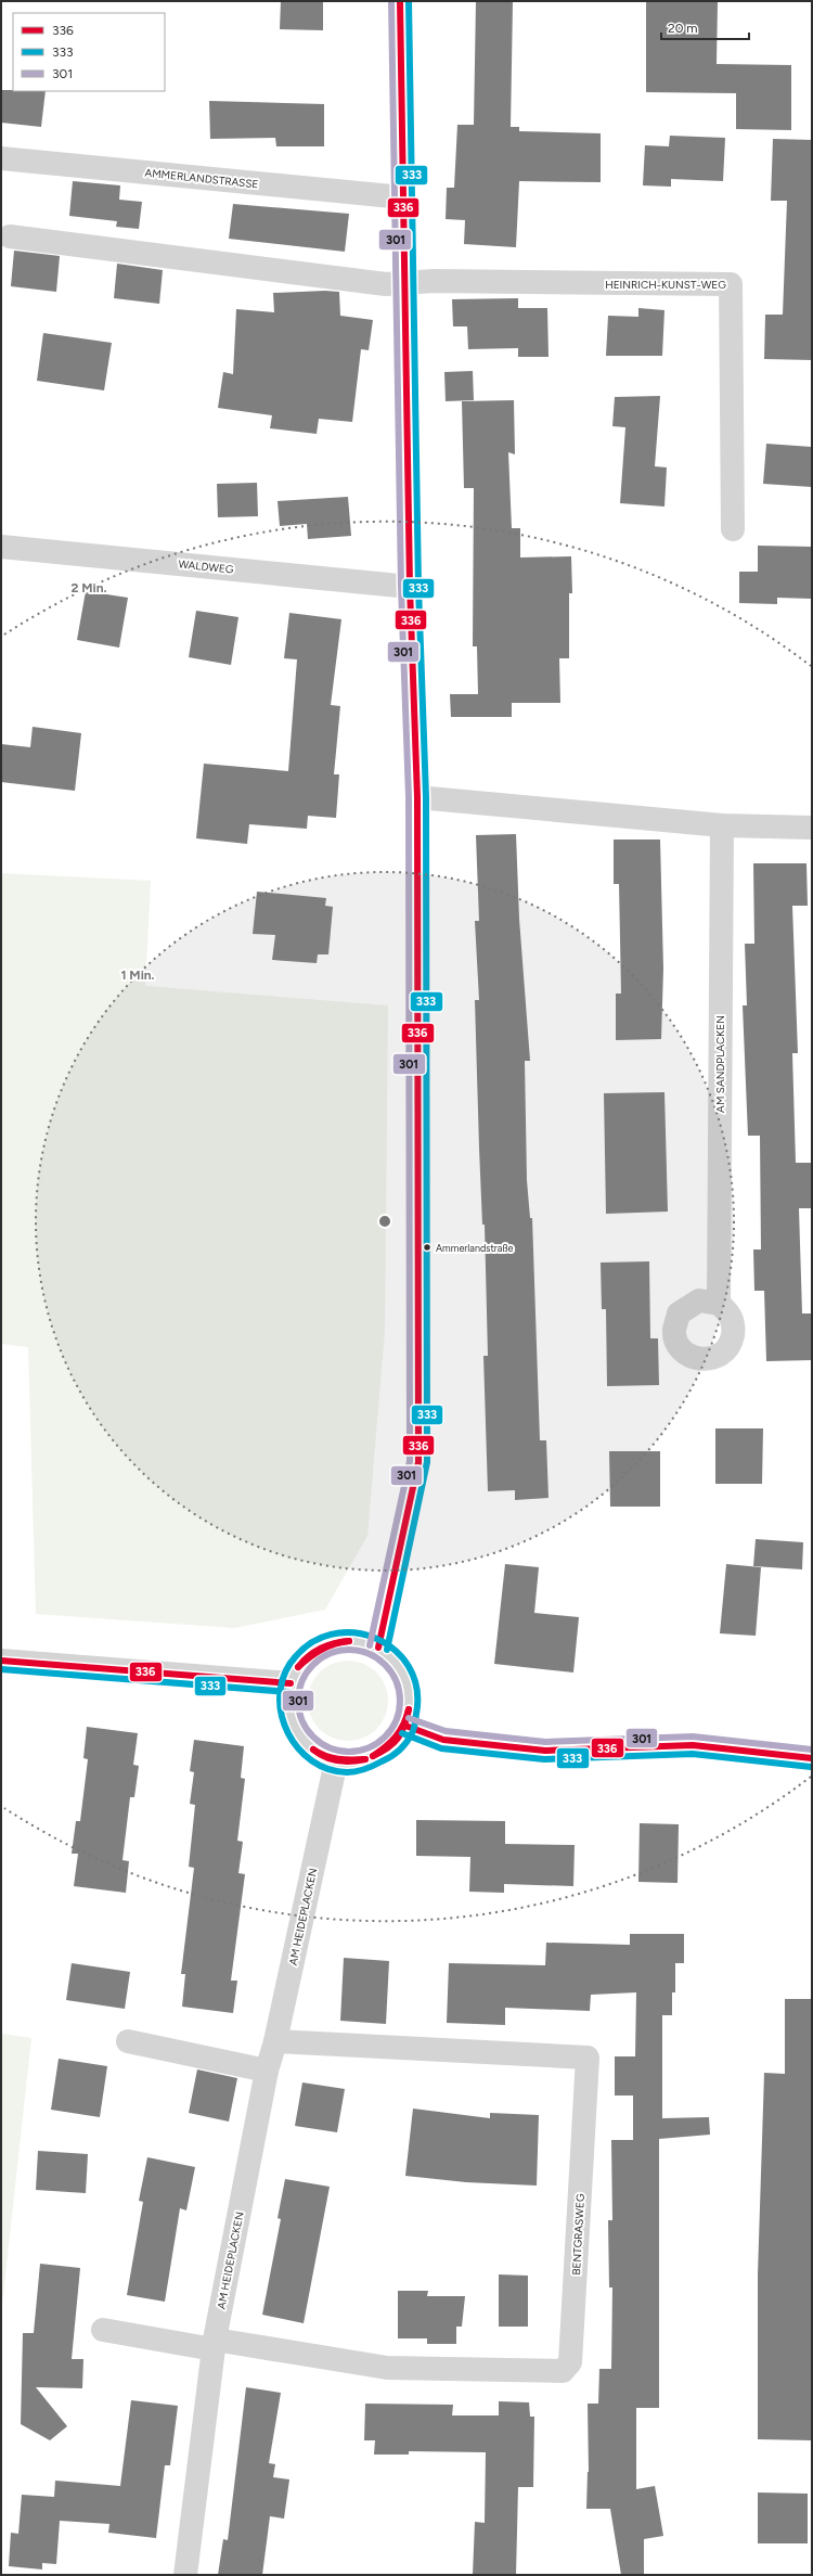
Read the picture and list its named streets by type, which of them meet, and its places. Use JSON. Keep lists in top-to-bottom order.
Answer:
{
  "streets": {
    "street": [
      "AMMERLANDSTRASSE",
      "HEINRICH-KUNST-WEG",
      "WALDWEG",
      "AM SANDPLACKEN",
      "AM HEIDEPLACKEN",
      "BENTGRASWEG"
    ]
  },
  "crossings": [
    ["AM HEIDEPLACKEN", "BENTGRASWEG"]
  ],
  "places": ["Ammerlandstraße"],
  "lines": ["transit line 336", "transit line 333", "transit line 301"],
  "legend": ["336", "333", "301"],
  "scale_bar": "20 m",
  "rings": ["2 Min.", "1 Min."]
}
